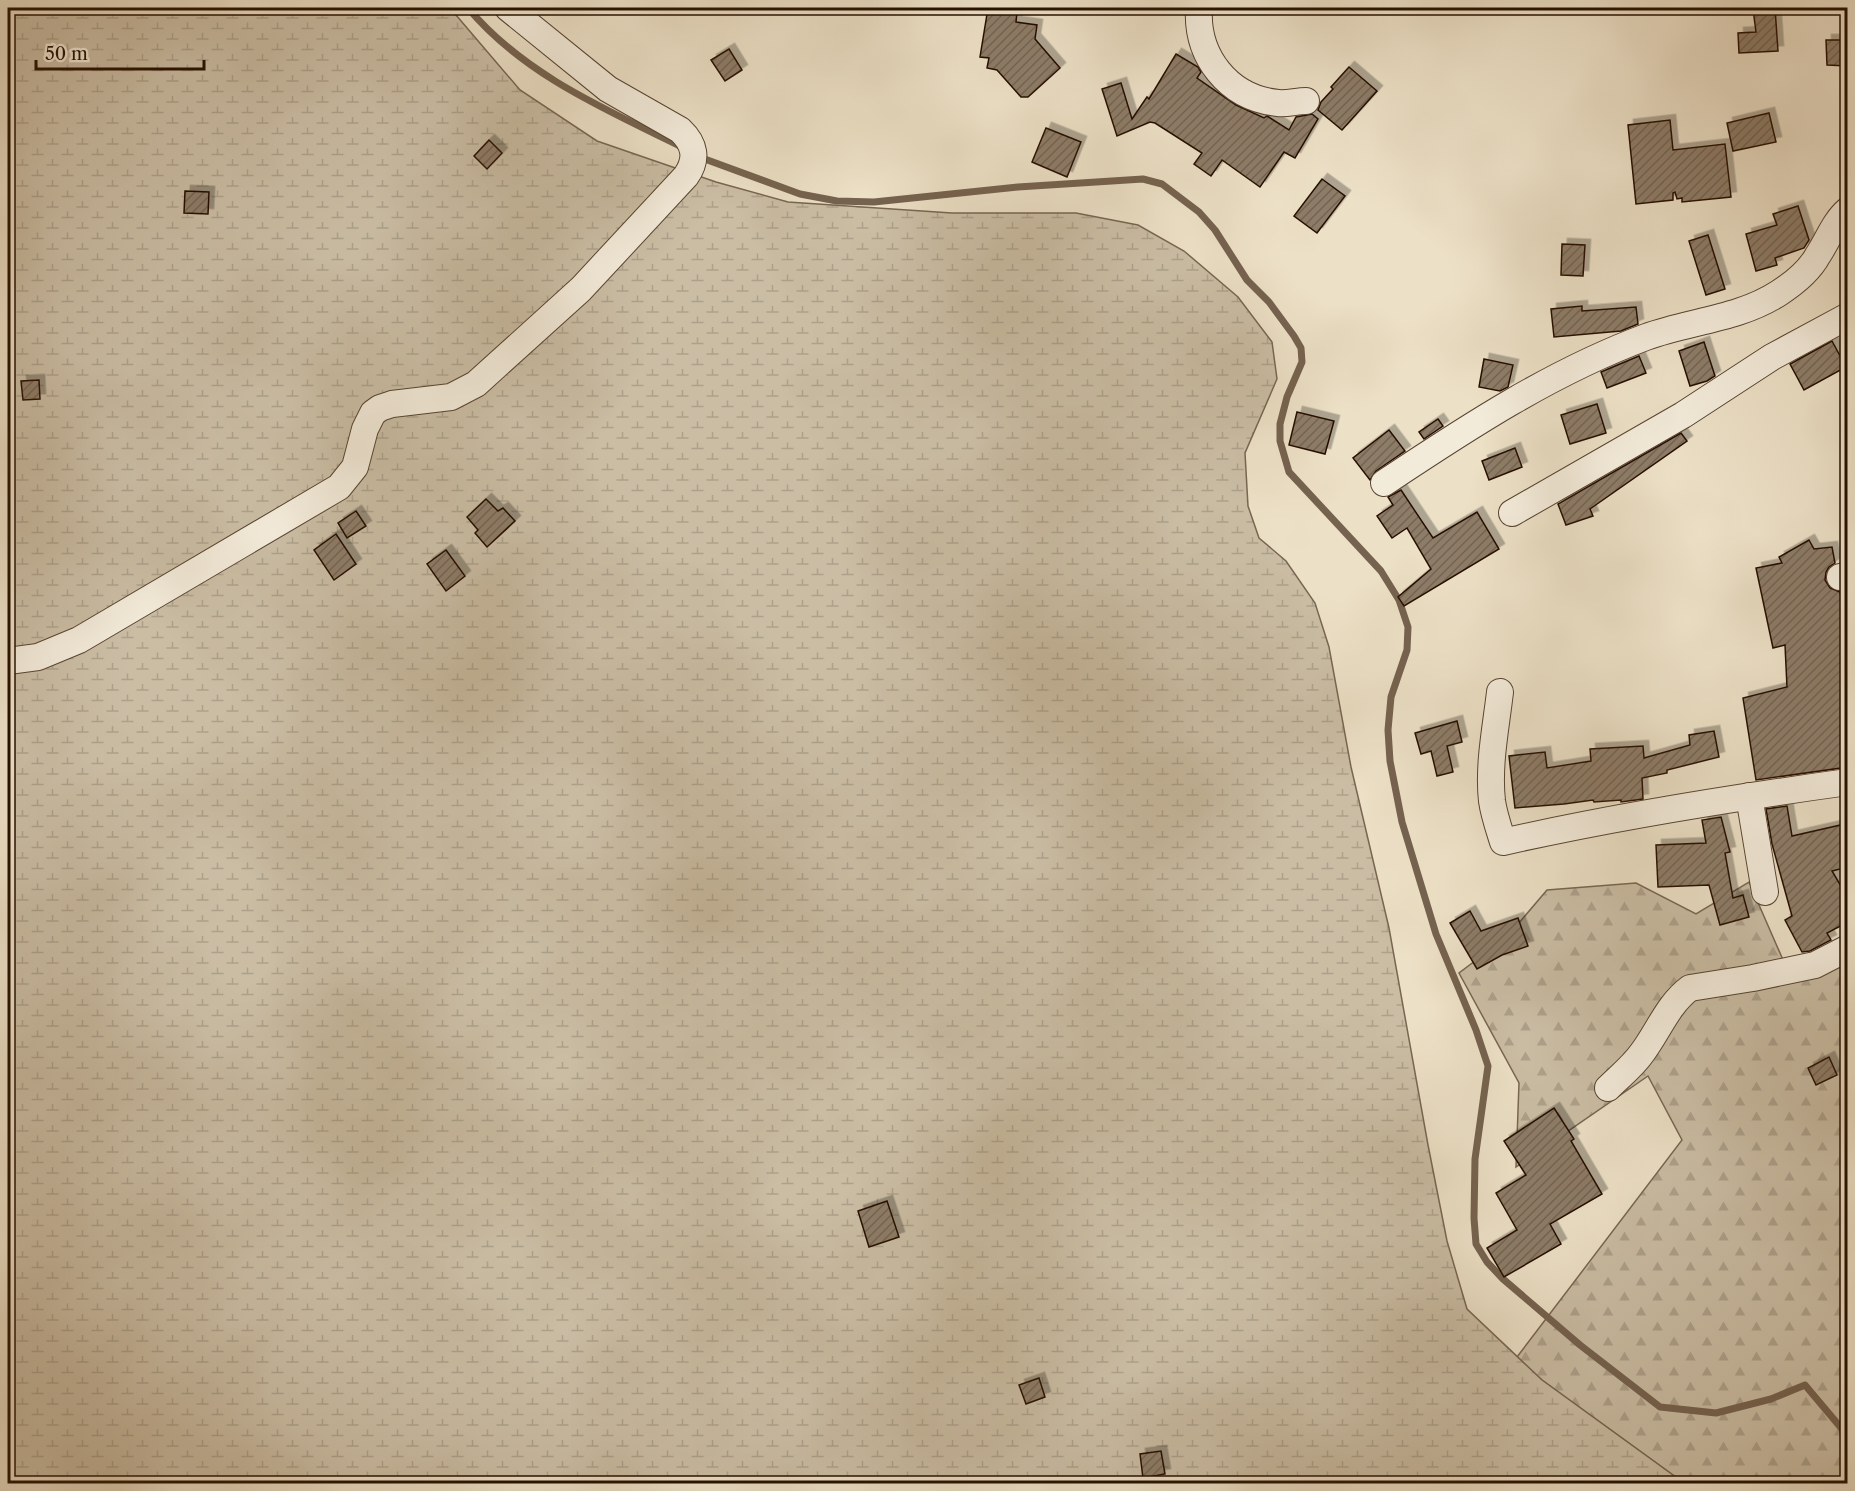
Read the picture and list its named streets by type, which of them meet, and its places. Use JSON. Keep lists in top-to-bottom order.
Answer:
{
  "scale_bar": "50 m"
}
